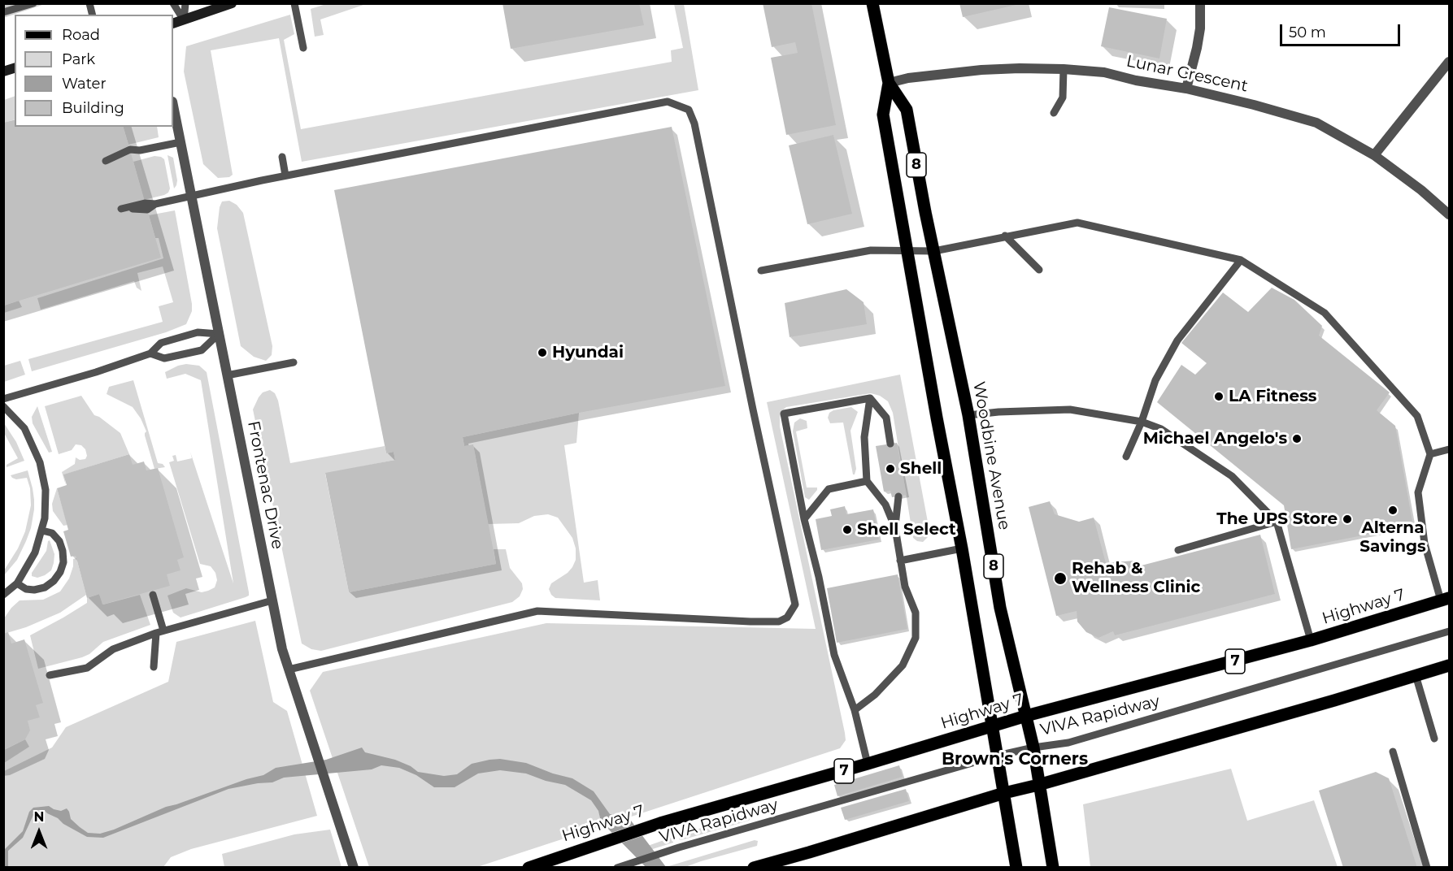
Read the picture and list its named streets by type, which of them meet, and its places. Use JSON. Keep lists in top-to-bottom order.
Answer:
{
  "streets": {
    "main road": [
      "8",
      "Woodbine Avenue",
      "Highway 7",
      "7"
    ],
    "street": ["Lunar Crescent", "Frontenac Drive"],
    "lane": ["VIVA Rapidway"]
  },
  "crossings": [
    ["Lunar Crescent", "Woodbine Avenue"],
    ["Woodbine Avenue", "Highway 7"],
    ["Woodbine Avenue", "VIVA Rapidway"]
  ],
  "districts": ["Brown's Corners"],
  "places": [
    "Hyundai",
    "LA Fitness",
    "Michael Angelo's",
    "Shell",
    "Alterna Savings",
    "The UPS Store",
    "Shell Select",
    "Rehab & Wellness Clinic"
  ],
  "legend": [
    "Road",
    "Park",
    "Water",
    "Building"
  ],
  "scale_bar": "50 m",
  "north": "top"
}
